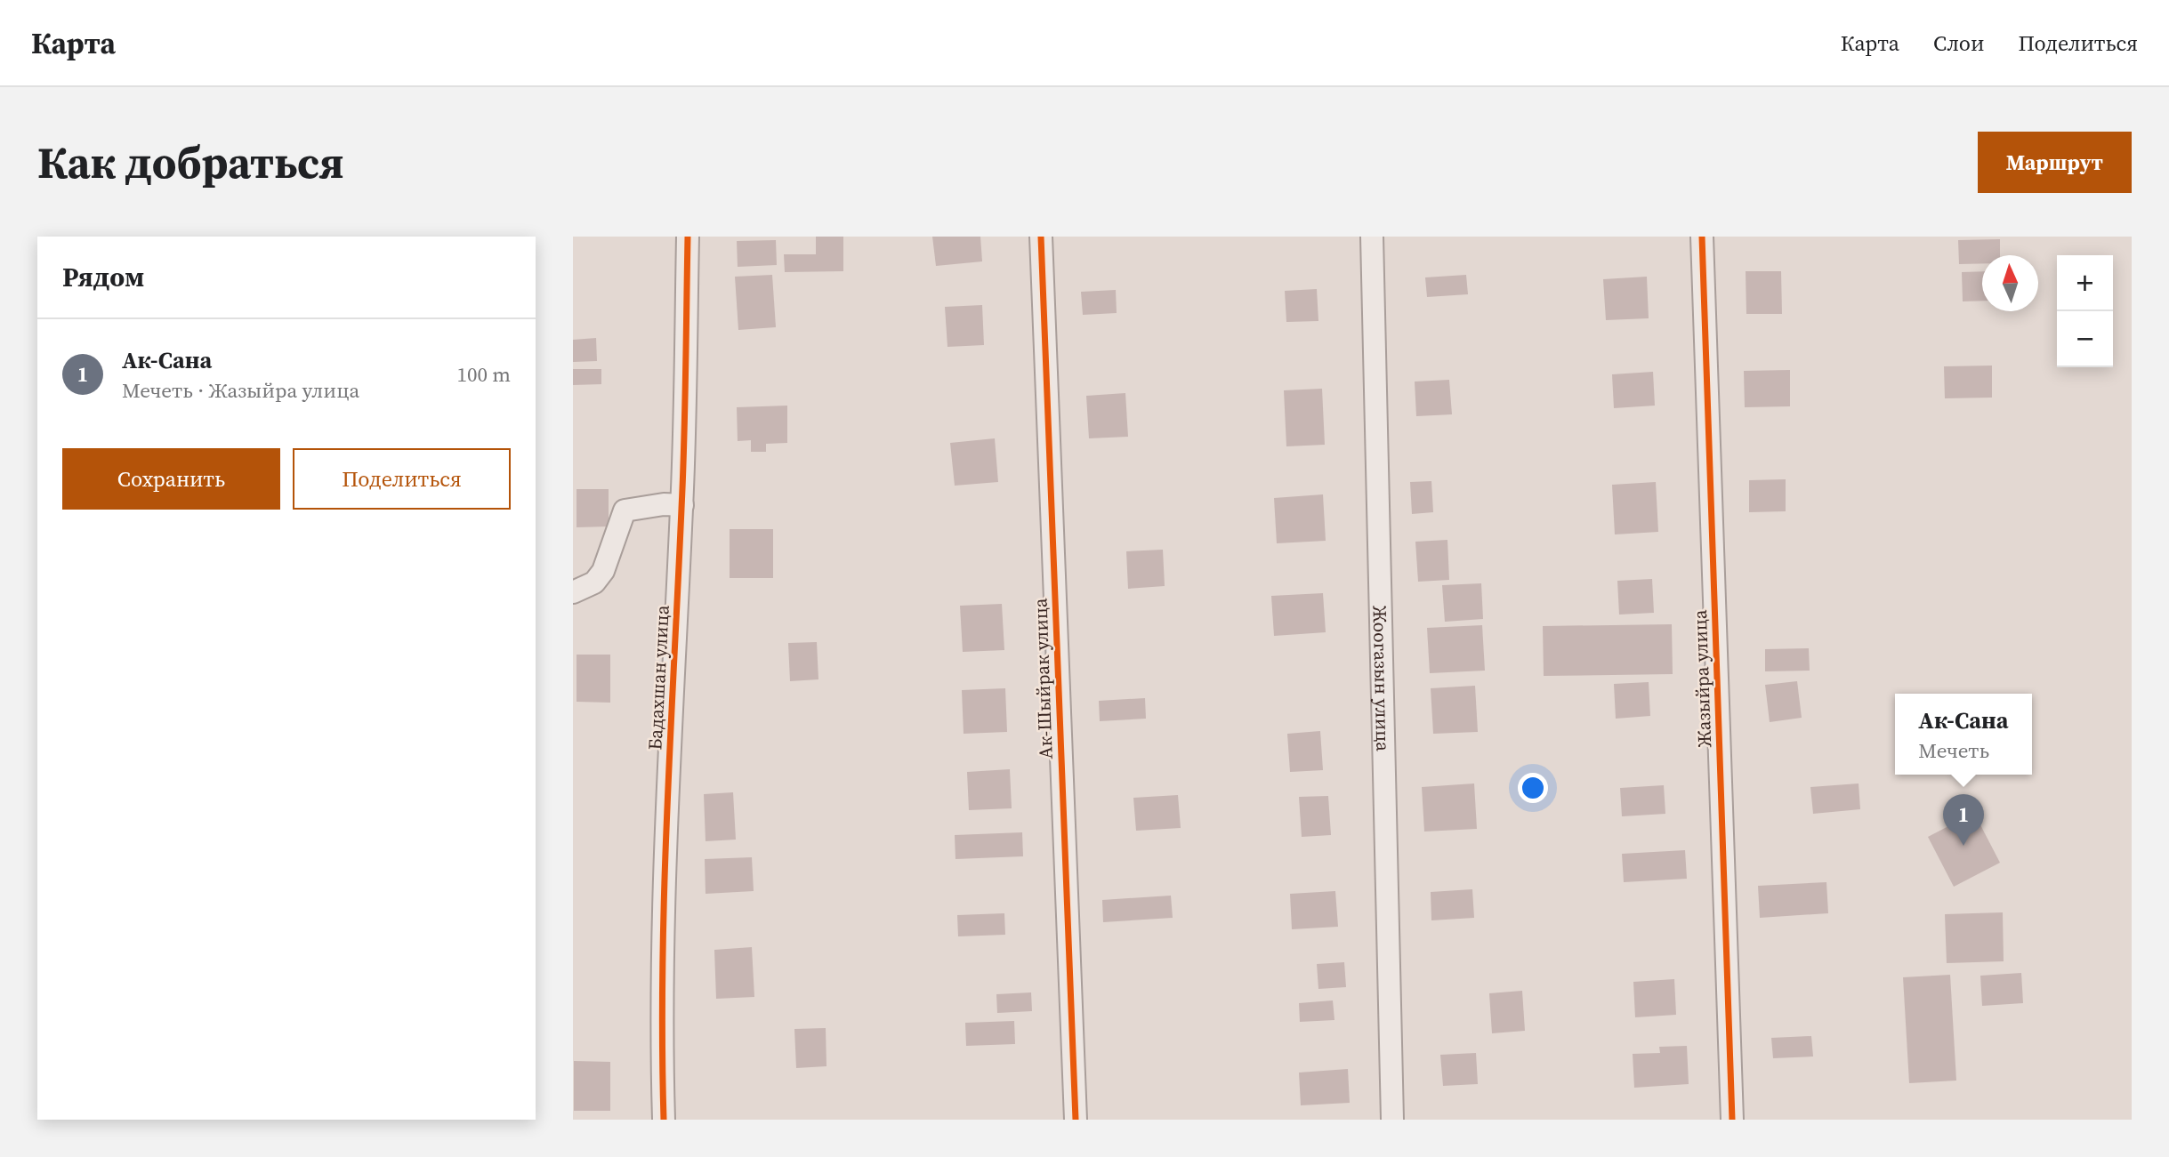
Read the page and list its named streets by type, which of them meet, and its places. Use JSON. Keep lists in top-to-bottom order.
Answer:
{
  "streets": {
    "street": [
      "Бадахшан улица",
      "Жоогазын улица",
      "Ак-Шыйрак улица",
      "Жазыйра улица"
    ]
  },
  "north": "top",
  "page": {
    "header": "Карта",
    "nav": ["Карта", "Слои", "Поделиться"],
    "buttons": [
      "Маршрут",
      ["Сохранить", "Поделиться"]
    ],
    "title": "Как добраться",
    "heading": "Рядом",
    "map_buttons": ["+", "−"],
    "list": [
      {
        "mark": "1",
        "name": "Ак-Сана",
        "note": "Мечеть · Жазыйра улица",
        "value": "100 m"
      }
    ],
    "popup": ["Ак-Сана", "Мечеть"],
    "pins": "1"
  }
}
